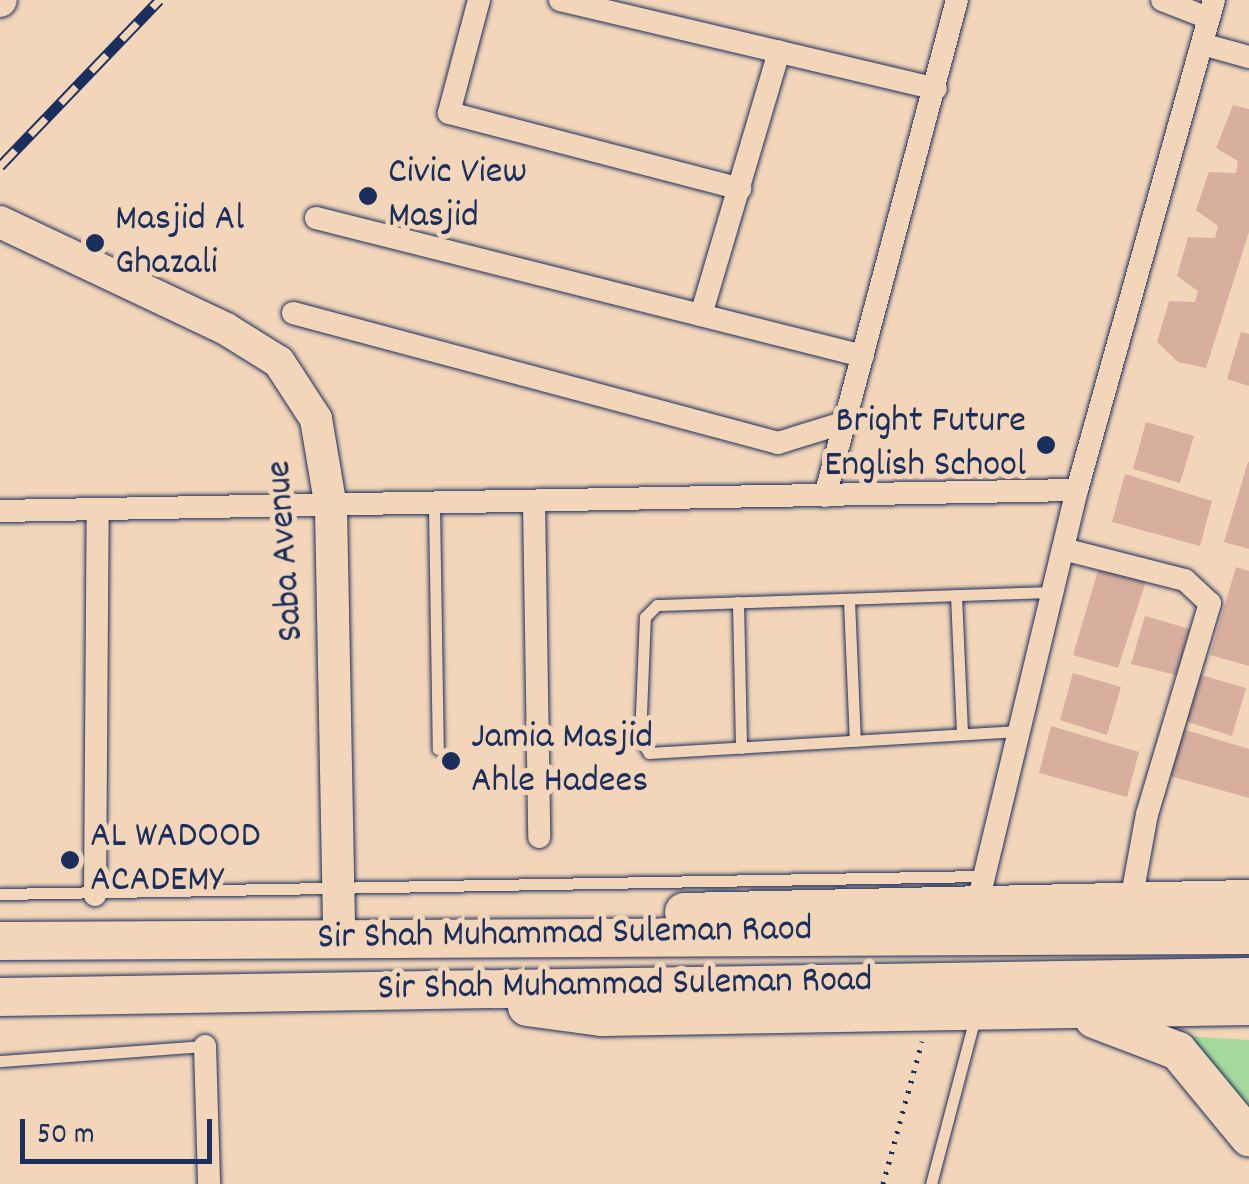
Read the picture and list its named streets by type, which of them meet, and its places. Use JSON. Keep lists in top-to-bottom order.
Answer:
{
  "streets": {
    "highway": ["Sir Shah Muhammad Suleman Raod", "Sir Shah Muhammad Suleman Road"],
    "main road": ["Saba Avenue"]
  },
  "crossings": [
    ["Saba Avenue", "Sir Shah Muhammad Suleman Raod"]
  ],
  "places": [
    "Civic View Masjid",
    "Masjid Al Ghazali",
    "Bright Future English School",
    "Jamia Masjid Ahle Hadees",
    "AL WADOOD ACADEMY"
  ],
  "scale_bar": "50 m"
}
